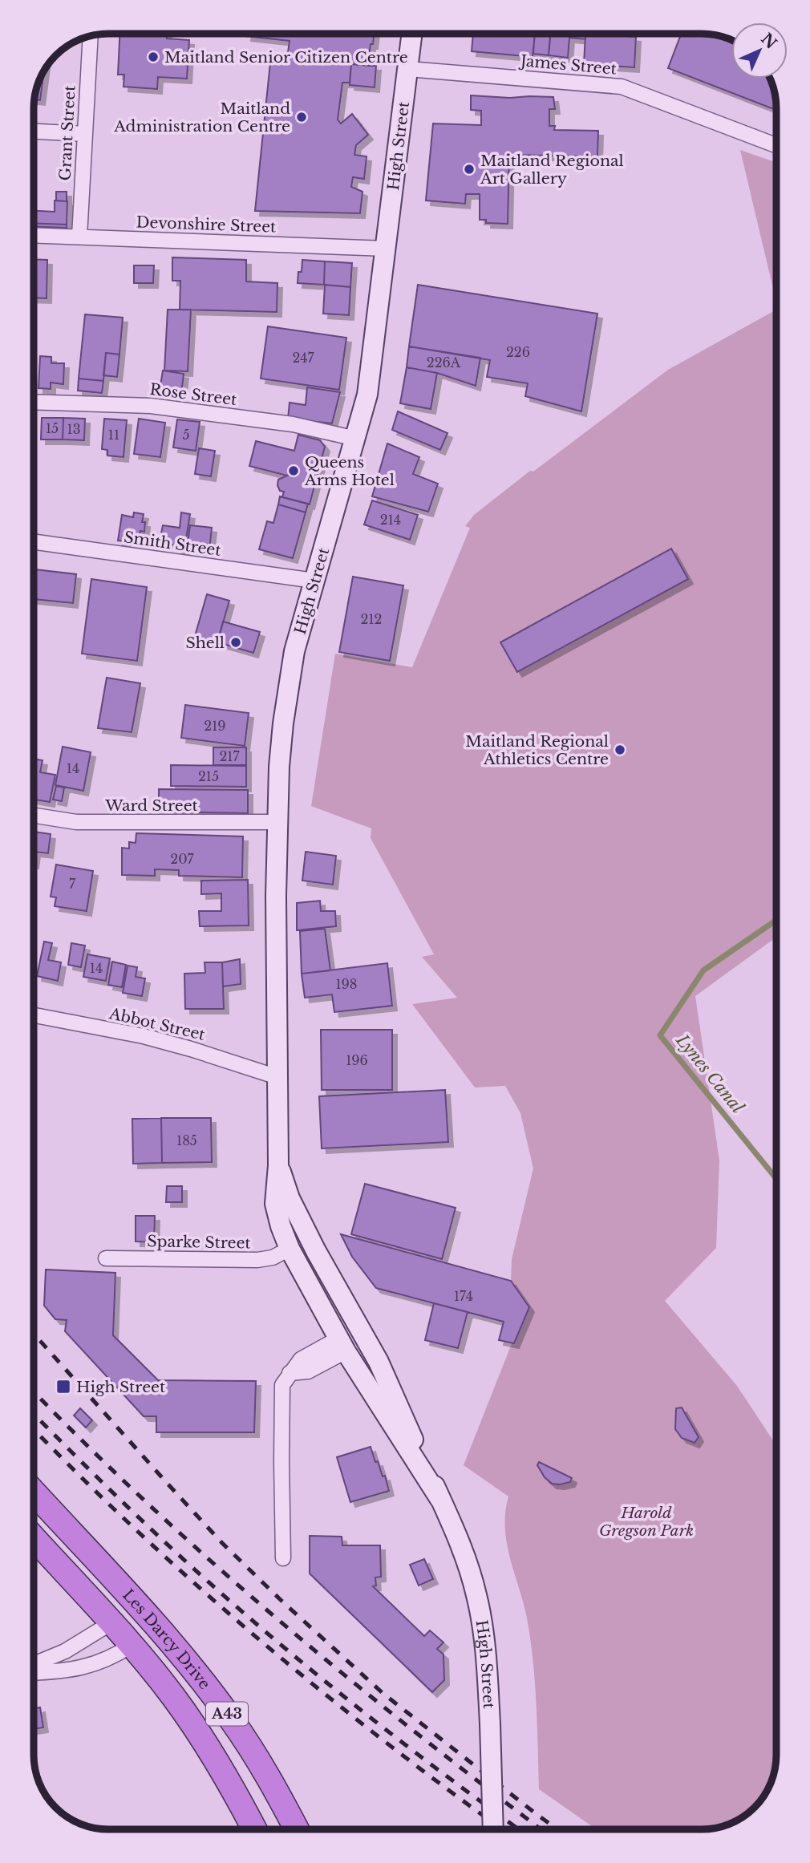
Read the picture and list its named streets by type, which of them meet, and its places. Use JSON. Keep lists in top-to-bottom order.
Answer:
{
  "streets": {
    "highway": ["Les Darcy Drive", "A43"],
    "main road": ["High Street"],
    "street": [
      "James Street",
      "Grant Street",
      "Devonshire Street",
      "Rose Street",
      "Smith Street",
      "Ward Street",
      "Abbot Street",
      "Sparke Street"
    ]
  },
  "crossings": [
    ["James Street", "High Street"],
    ["Grant Street", "Devonshire Street"],
    ["High Street", "Devonshire Street"],
    ["High Street", "Rose Street"],
    ["High Street", "Smith Street"],
    ["High Street", "Ward Street"],
    ["High Street", "Abbot Street"],
    ["High Street", "Sparke Street"]
  ],
  "water": ["Lynes Canal"],
  "parks": ["Harold Gregson Park"],
  "places": {
    "other": [
      "Maitland Senior Citizen Centre",
      "Maitland Administration Centre",
      "Maitland Regional Art Gallery",
      "Queens Arms Hotel",
      "Shell",
      "Maitland Regional Athletics Centre"
    ],
    "transit": ["High Street"]
  },
  "house_numbers": [
    "226",
    "247",
    "226A",
    "15",
    "13",
    "11",
    "5",
    "214",
    "212",
    "219",
    "217",
    "14",
    "215",
    "207",
    "7",
    "14",
    "198",
    "196",
    "185",
    "174"
  ],
  "north": "top right"
}
